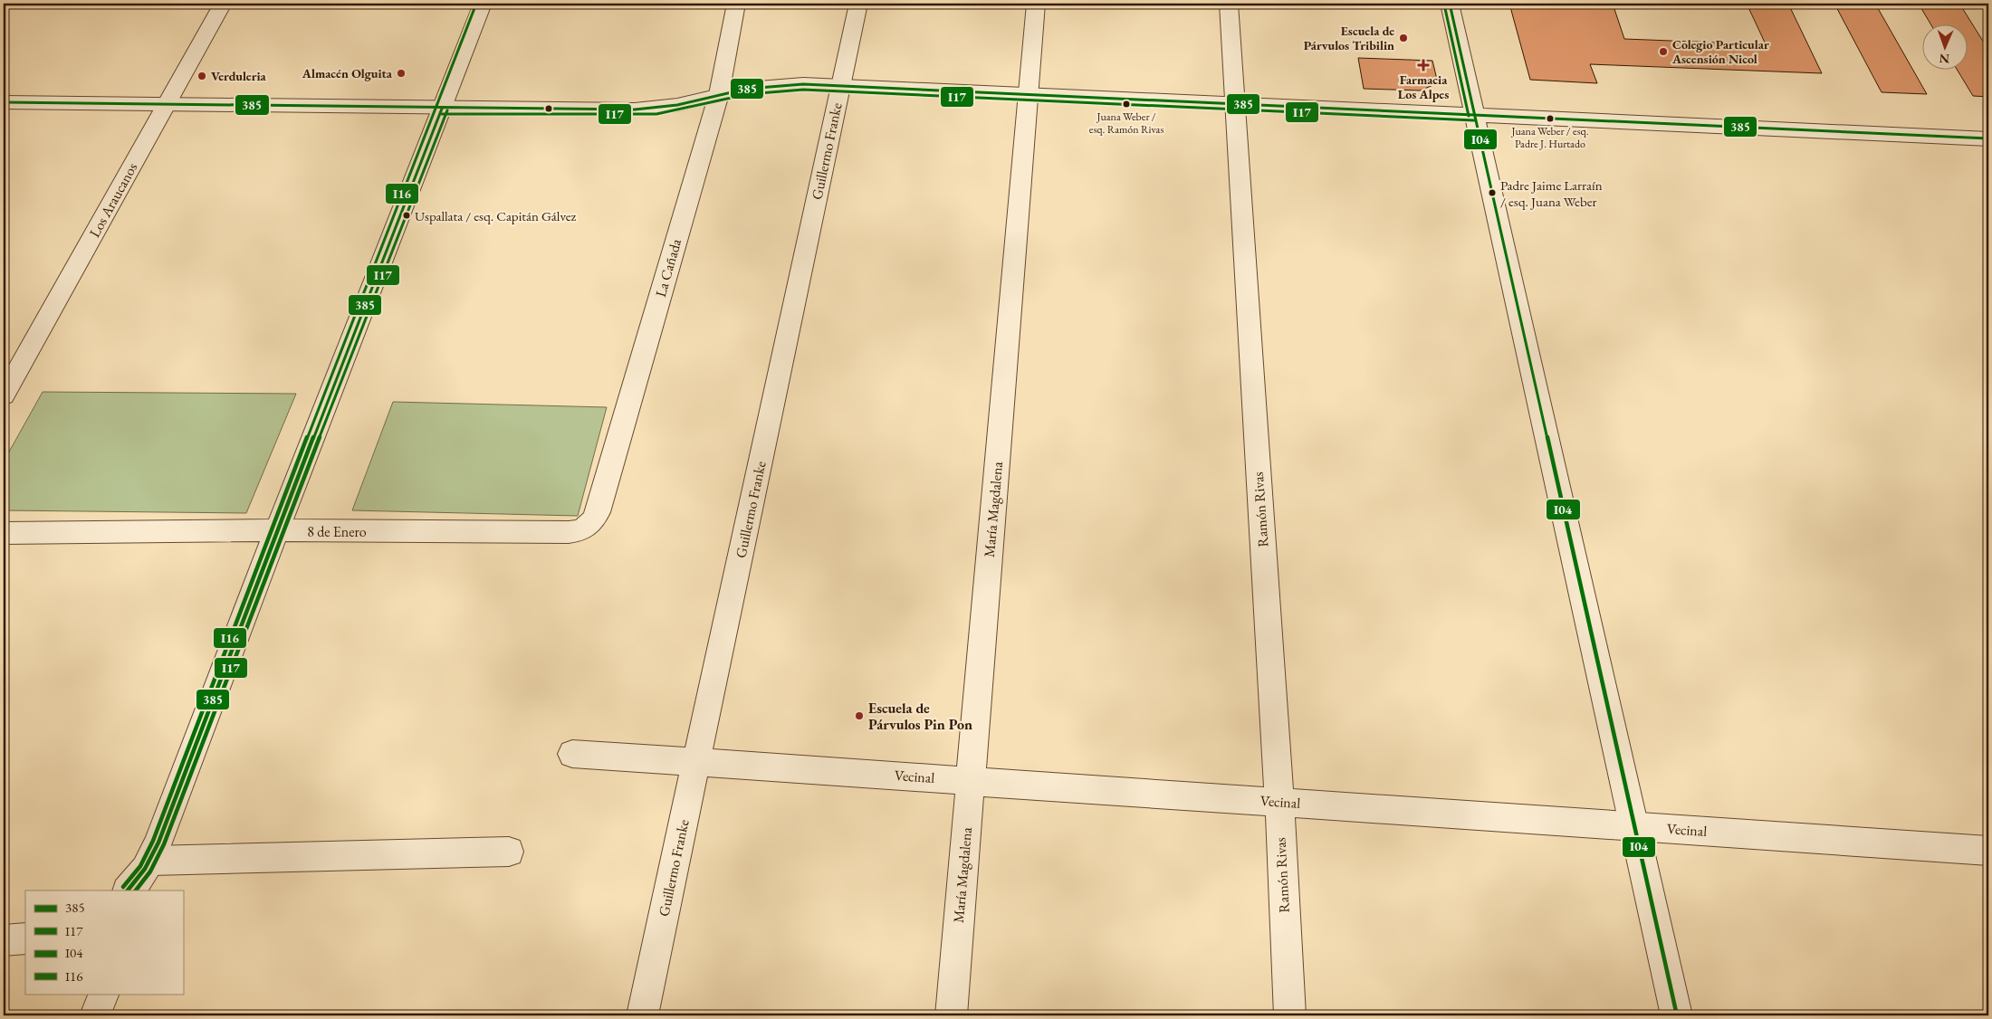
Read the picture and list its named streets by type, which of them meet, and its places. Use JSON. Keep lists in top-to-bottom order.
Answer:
{
  "streets": {
    "street": [
      "Guillermo Franke",
      "Los Araucanos",
      "La Cañada",
      "María Magdalena",
      "Ramón Rivas",
      "8 de Enero",
      "Vecinal"
    ]
  },
  "crossings": [
    ["Guillermo Franke", "Vecinal"],
    ["La Cañada", "8 de Enero"],
    ["María Magdalena", "Vecinal"],
    ["Ramón Rivas", "Vecinal"]
  ],
  "places": {
    "other": [
      "Escuela de Párvulos Tribilin",
      "Colegio Particular Ascensión Nicol",
      "Almacén Olguita",
      "Verduleria",
      "Juana Weber / esq. Ramón Rivas",
      "Juana Weber / esq. Padre J. Hurtado",
      "Padre Jaime Larraín / esq. Juana Weber",
      "Uspallata / esq. Capitán Gálvez",
      "Escuela de Párvulos Pin Pon"
    ],
    "health": ["Farmacia Los Alpes"]
  },
  "lines": [
    "transit line I04",
    "transit line I16",
    "transit line I17",
    "transit line 385"
  ],
  "legend": [
    "385",
    "I17",
    "I04",
    "I16"
  ],
  "north": "bottom"
}
